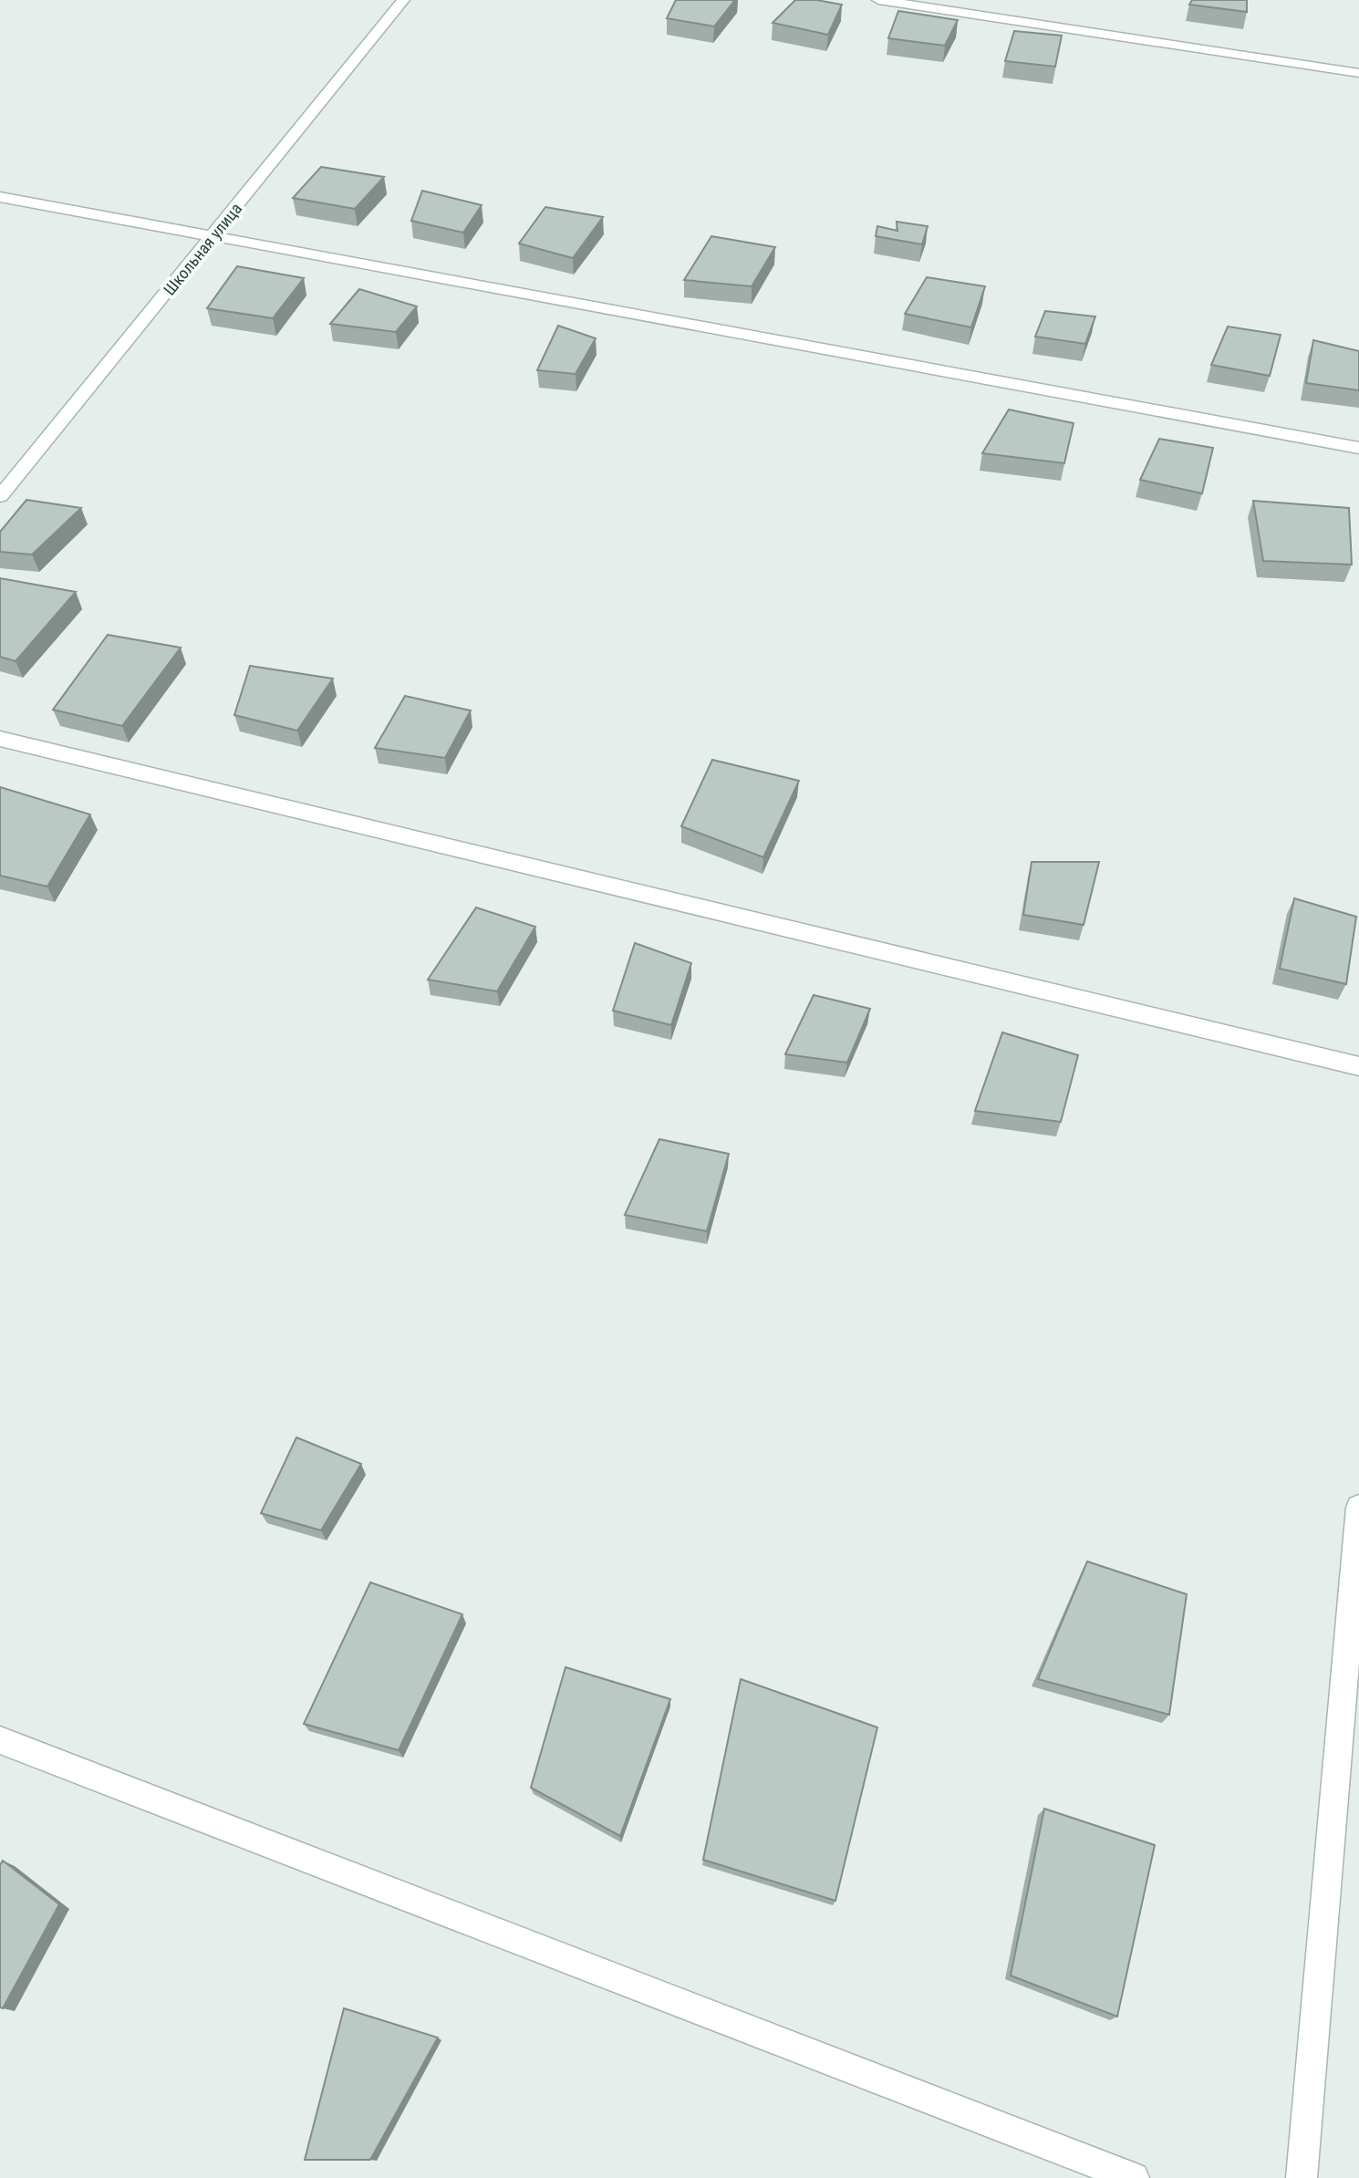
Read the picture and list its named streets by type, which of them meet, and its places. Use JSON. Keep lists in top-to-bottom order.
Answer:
{
  "streets": {
    "street": ["Школьная улица"]
  }
}
